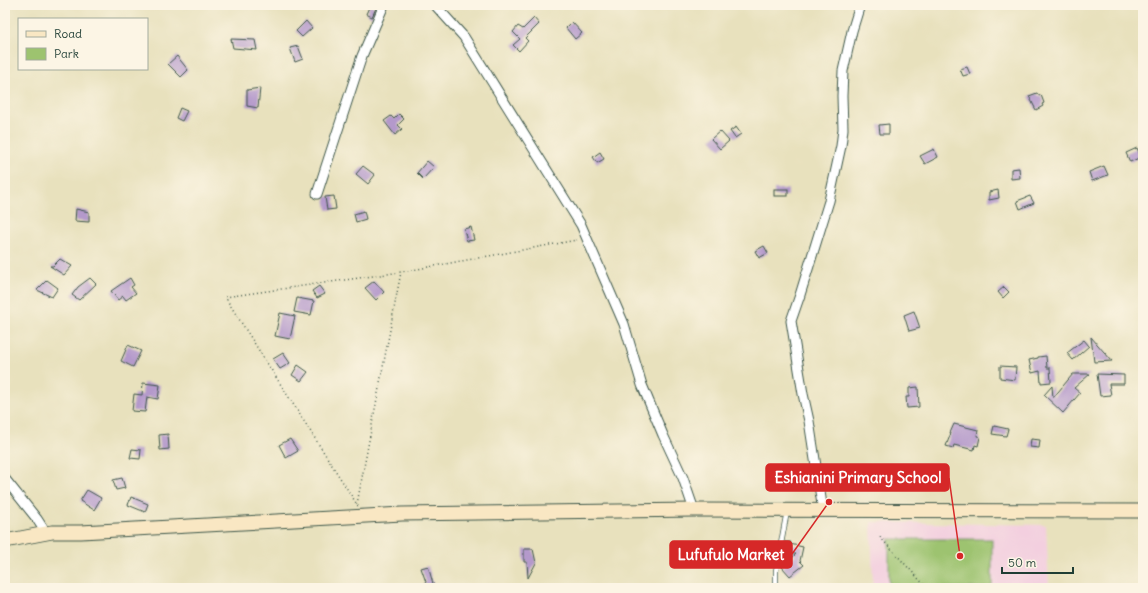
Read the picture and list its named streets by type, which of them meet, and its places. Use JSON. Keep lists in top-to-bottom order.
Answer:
{
  "places": ["Lufufulo Market", "Eshianini Primary School"],
  "legend": ["Road", "Park"],
  "scale_bar": "50 m"
}
